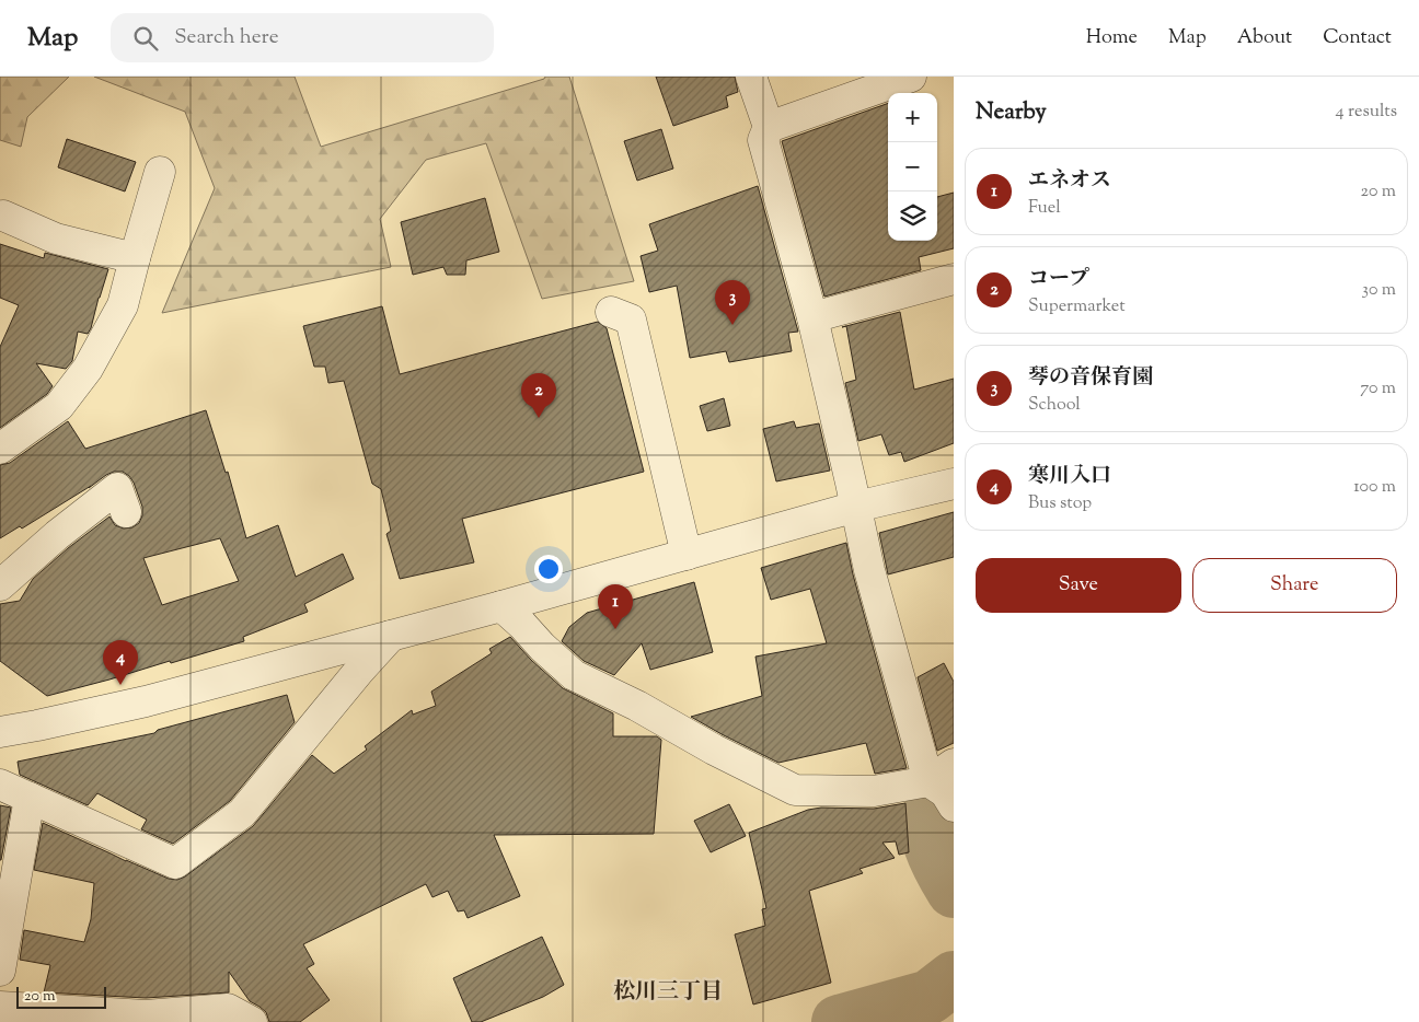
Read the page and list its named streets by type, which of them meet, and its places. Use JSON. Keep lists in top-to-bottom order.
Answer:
{
  "districts": ["松川三丁目"],
  "scale_bar": "20 m",
  "page": {
    "header": "Map",
    "search": "Search here",
    "nav": [
      "Home",
      "Map",
      "About",
      "Contact"
    ],
    "heading": ["Nearby", "4 results"],
    "map_buttons": ["+", "−"],
    "list": [
      {
        "mark": "1",
        "name": "エネオス",
        "note": "Fuel",
        "value": "20 m"
      },
      {
        "mark": "2",
        "name": "コープ",
        "note": "Supermarket",
        "value": "30 m"
      },
      {
        "mark": "3",
        "name": "琴の音保育園",
        "note": "School",
        "value": "70 m"
      },
      {
        "mark": "4",
        "name": "寒川入口",
        "note": "Bus stop",
        "value": "100 m"
      }
    ],
    "pins": [
      "3",
      "2",
      "1",
      "4"
    ],
    "buttons": ["Save", "Share"],
    "scale": "20 m"
  }
}
